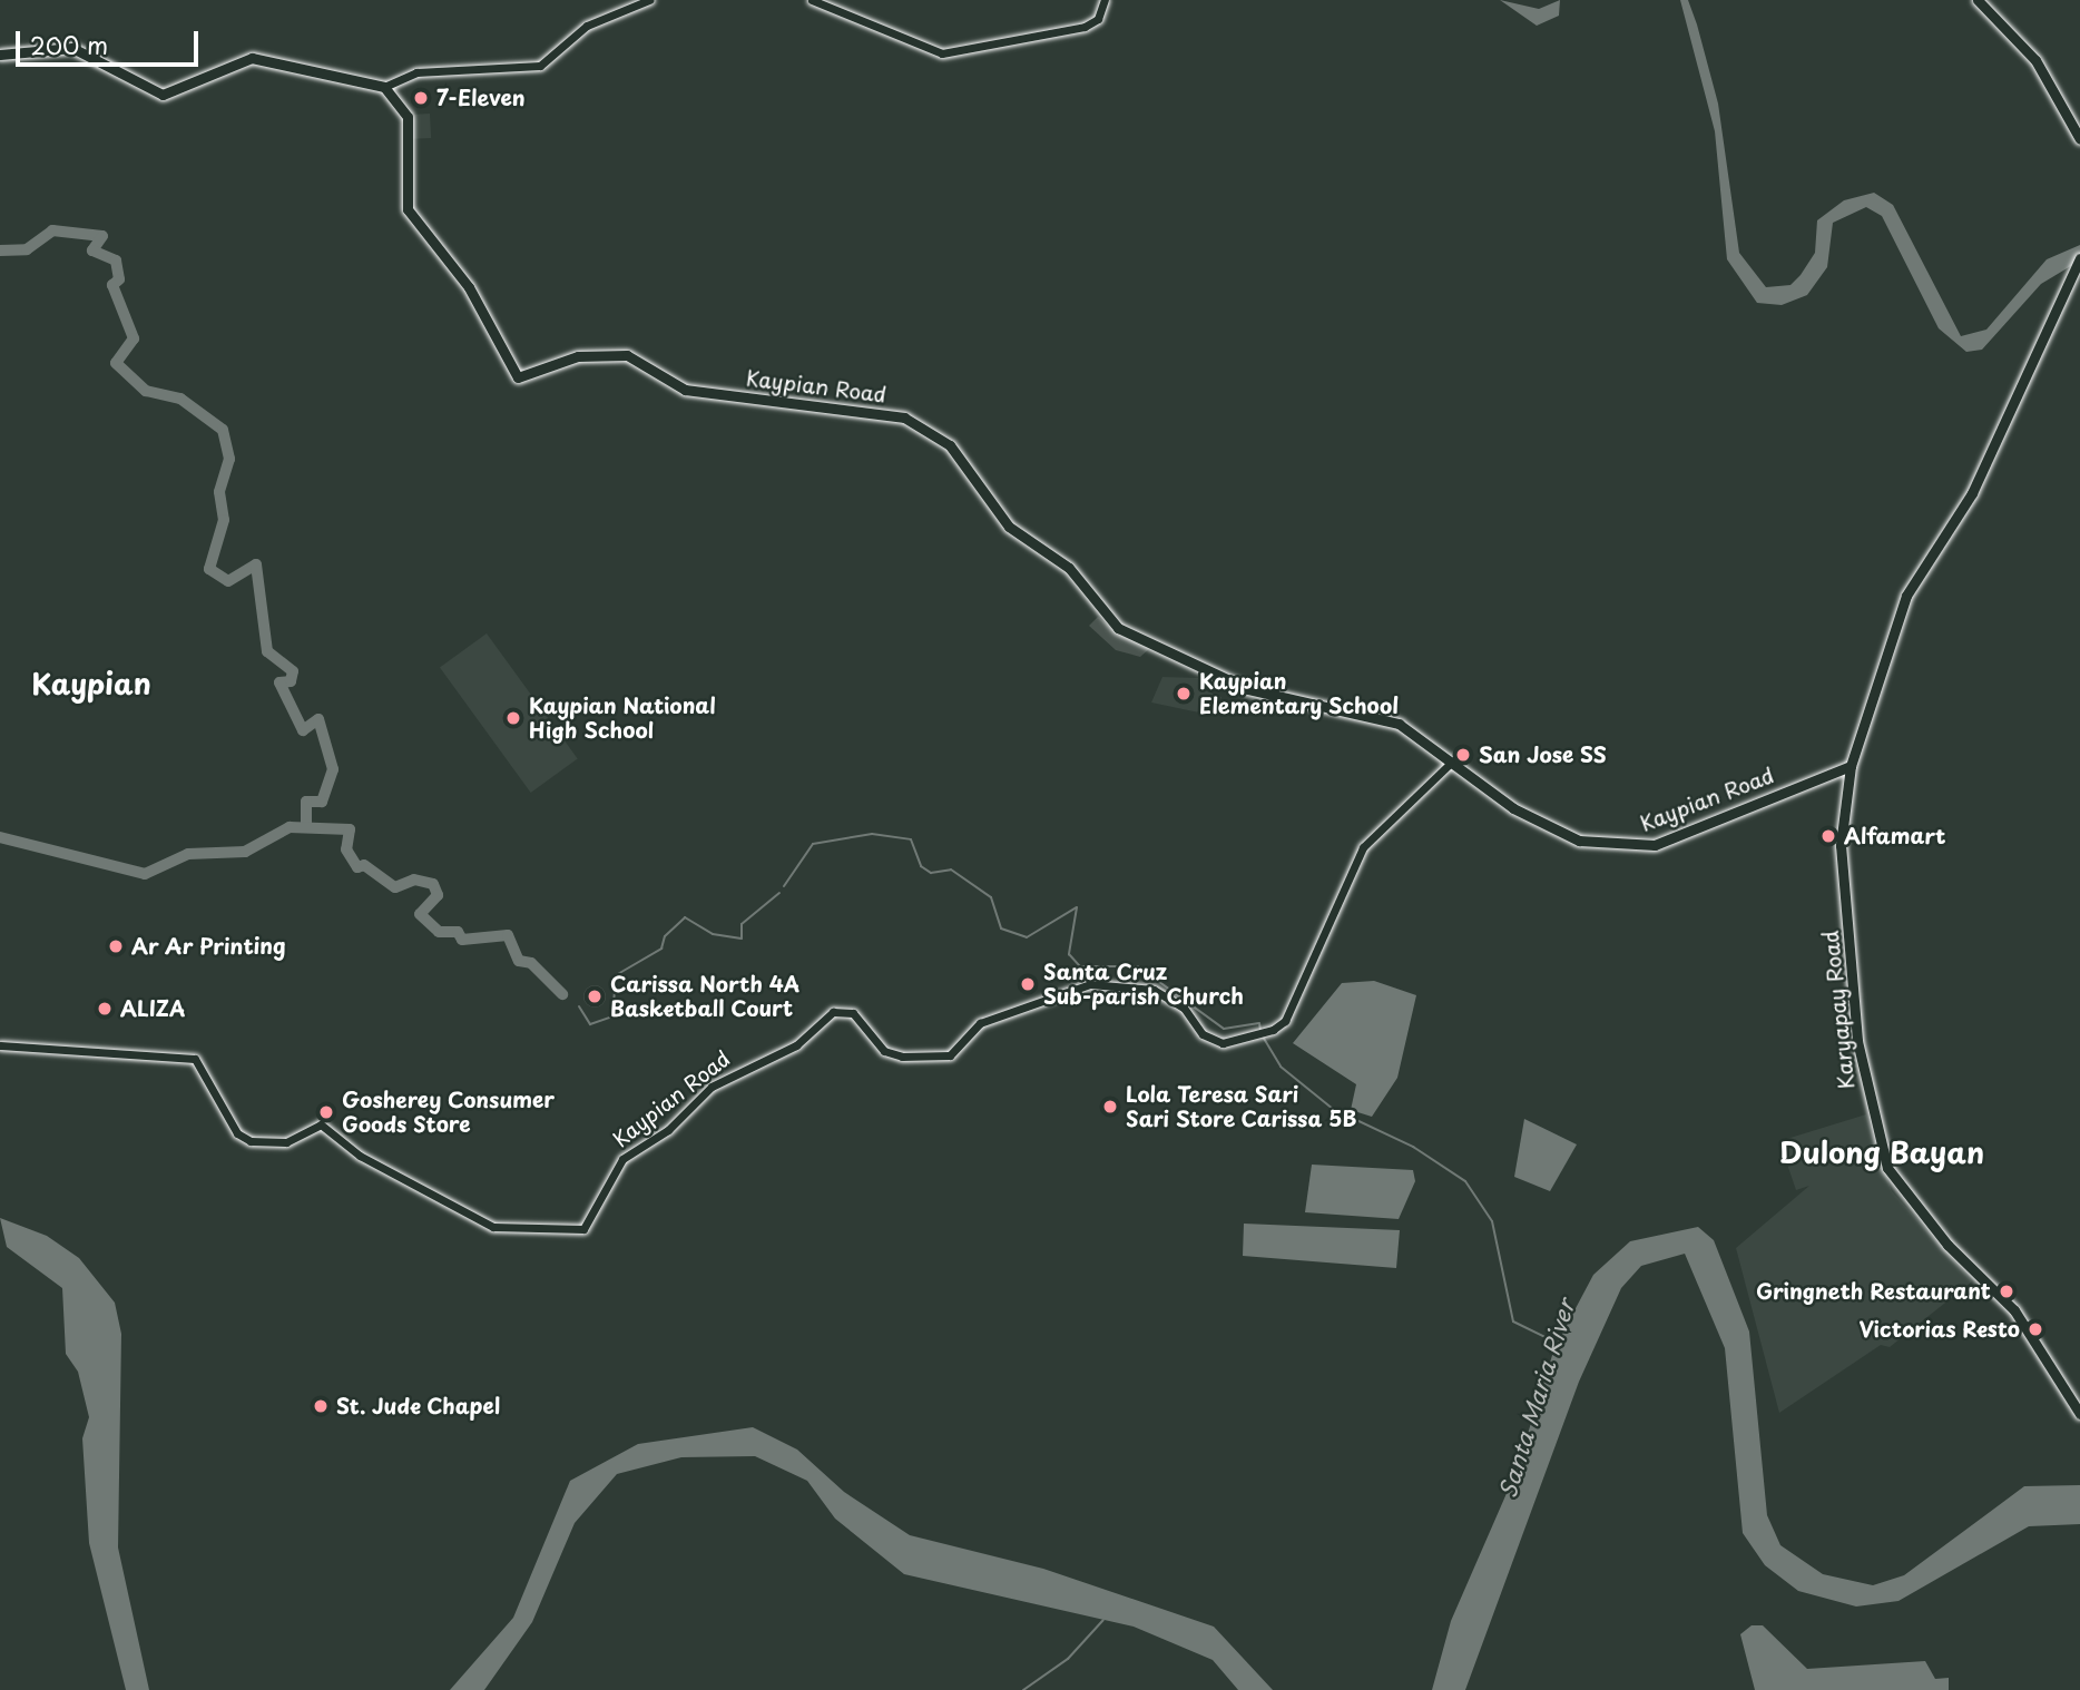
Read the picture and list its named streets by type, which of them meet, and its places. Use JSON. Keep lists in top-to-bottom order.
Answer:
{
  "streets": {
    "main road": ["Kaypian Road", "Karyapay Road"]
  },
  "crossings": [
    ["Kaypian Road", "Karyapay Road"]
  ],
  "districts": ["Kaypian", "Dulong Bayan"],
  "water": ["Santa Maria River"],
  "places": [
    "7-Eleven",
    "Kaypian Elementary School",
    "Kaypian National High School",
    "San Jose SS",
    "Alfamart",
    "Ar Ar Printing",
    "Santa Cruz Sub-parish Church",
    "Carissa North 4A Basketball Court",
    "ALIZA",
    "Lola Teresa Sari Sari Store Carissa 5B",
    "Gosherey Consumer Goods Store",
    "Gringneth Restaurant",
    "Victorias Resto",
    "St. Jude Chapel"
  ],
  "scale_bar": "200 m"
}
